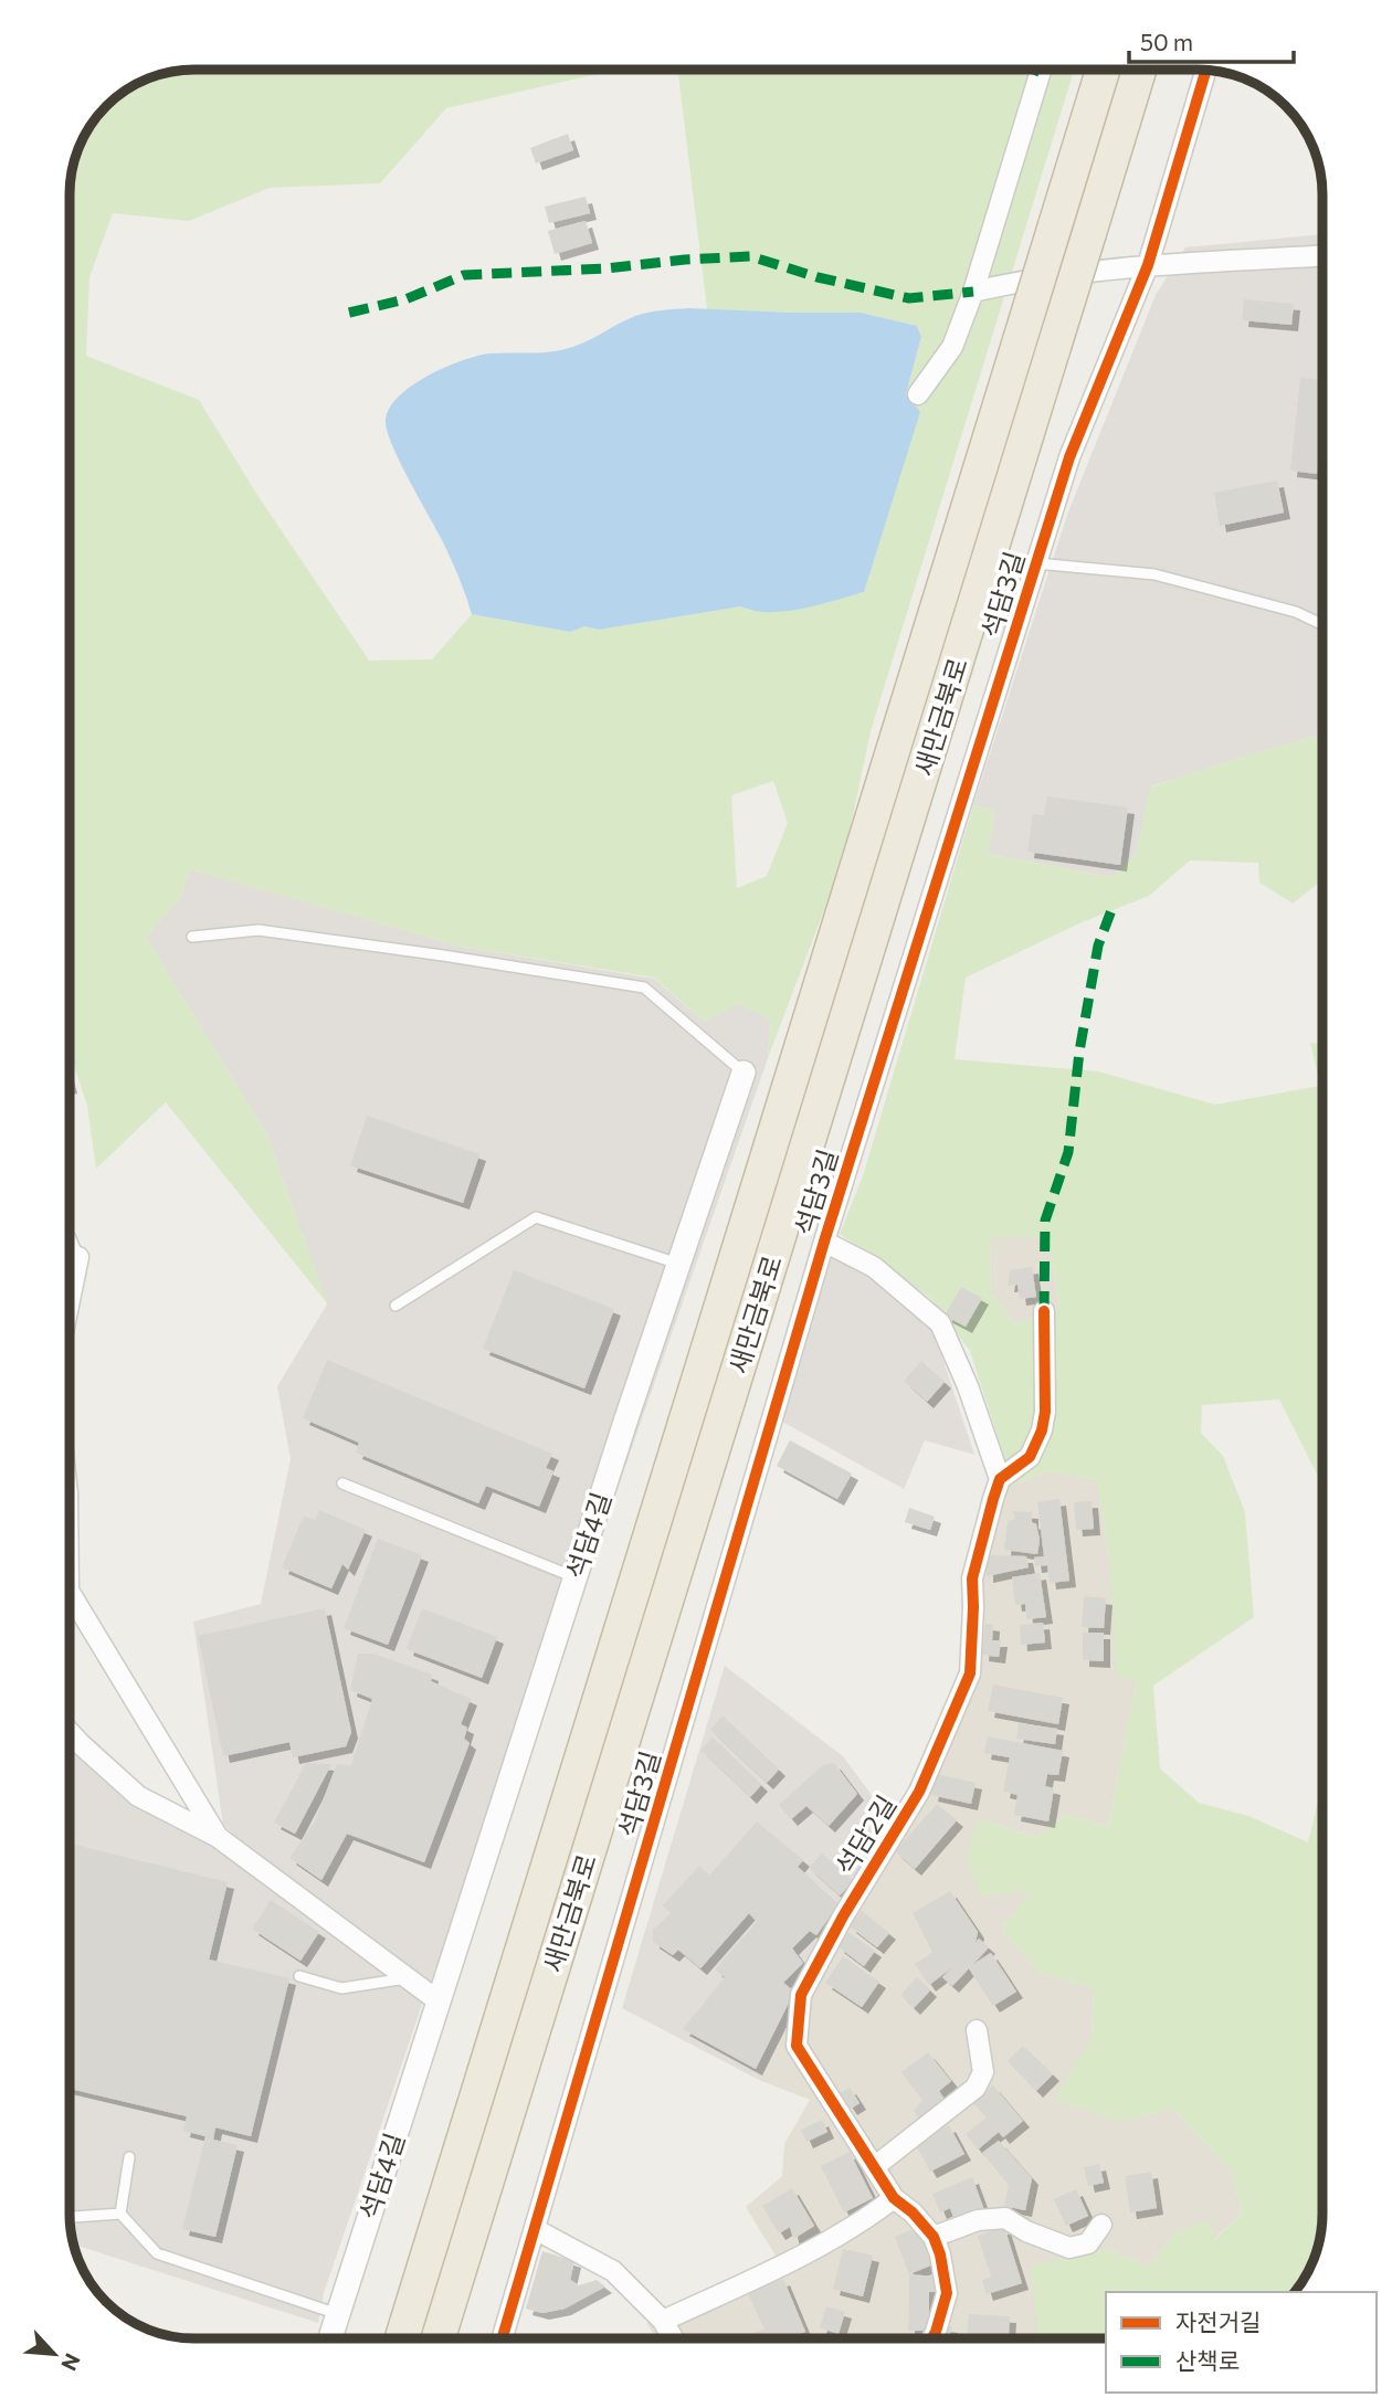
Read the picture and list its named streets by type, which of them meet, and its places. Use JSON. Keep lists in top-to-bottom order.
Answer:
{
  "streets": {
    "highway": ["새만금북로"],
    "street": ["석담3길", "석담4길", "석담2길"]
  },
  "legend": ["자전거길", "산책로"],
  "scale_bar": "50 m",
  "north": "bottom right"
}
